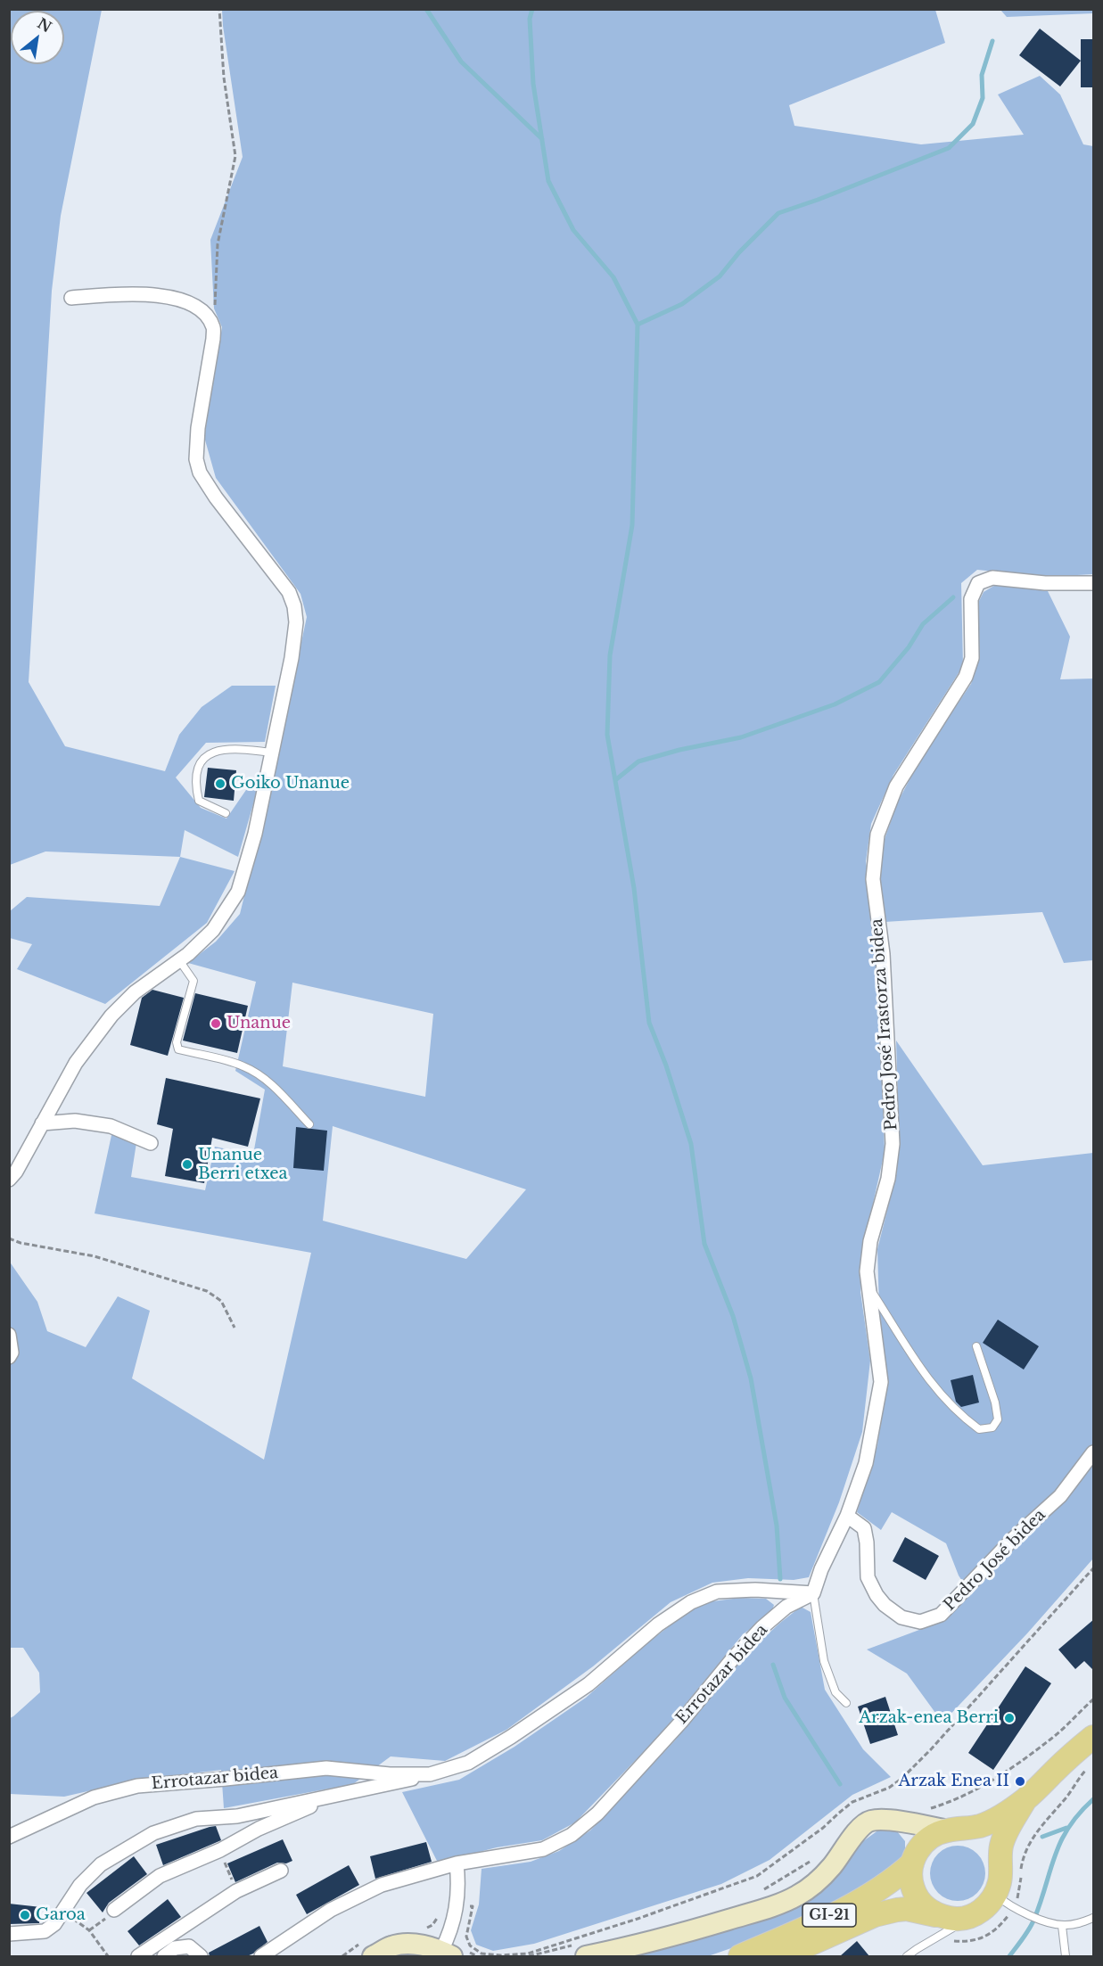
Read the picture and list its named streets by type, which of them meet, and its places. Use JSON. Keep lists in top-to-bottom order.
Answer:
{
  "streets": {
    "main road": ["GI-21"],
    "street": ["Pedro José Irastorza bidea", "Pedro José bidea", "Errotazar bidea"]
  },
  "crossings": [
    ["Pedro José Irastorza bidea", "Pedro José bidea"],
    ["Pedro José Irastorza bidea", "Errotazar bidea"]
  ],
  "places": [
    "Goiko Unanue",
    "Unanue",
    "Unanue Berri etxea",
    "Arzak-enea Berri",
    "Arzak Enea II",
    "Garoa"
  ],
  "north": "top right"
}
